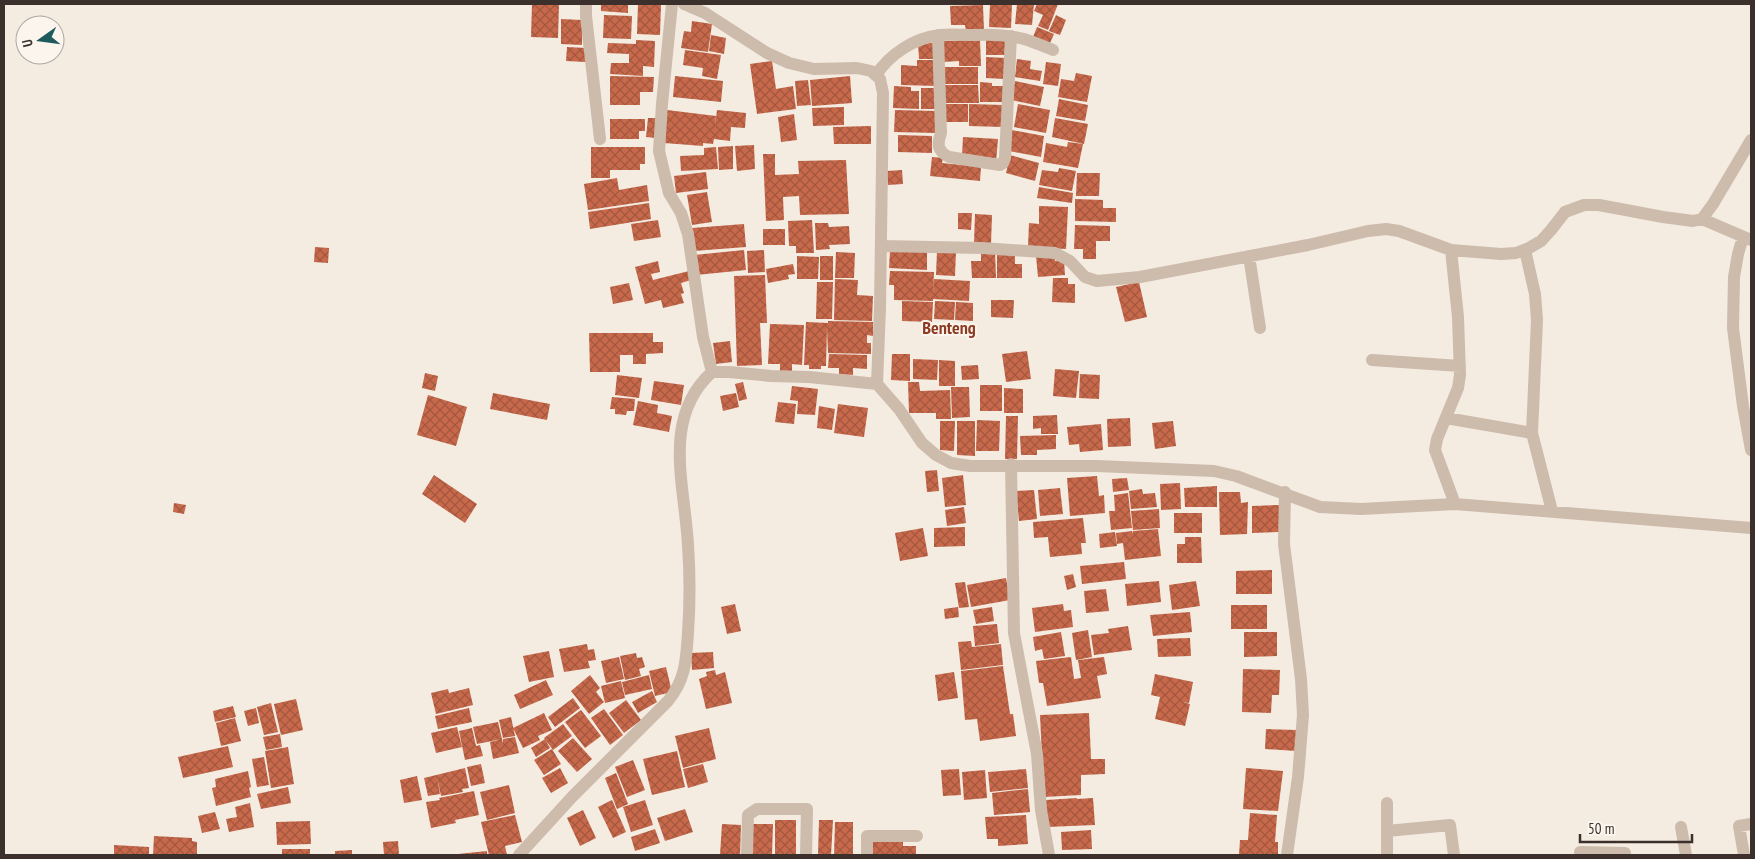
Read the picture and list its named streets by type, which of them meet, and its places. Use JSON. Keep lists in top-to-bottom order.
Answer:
{
  "districts": ["Benteng"],
  "scale_bar": "50 m",
  "north": "left"
}
